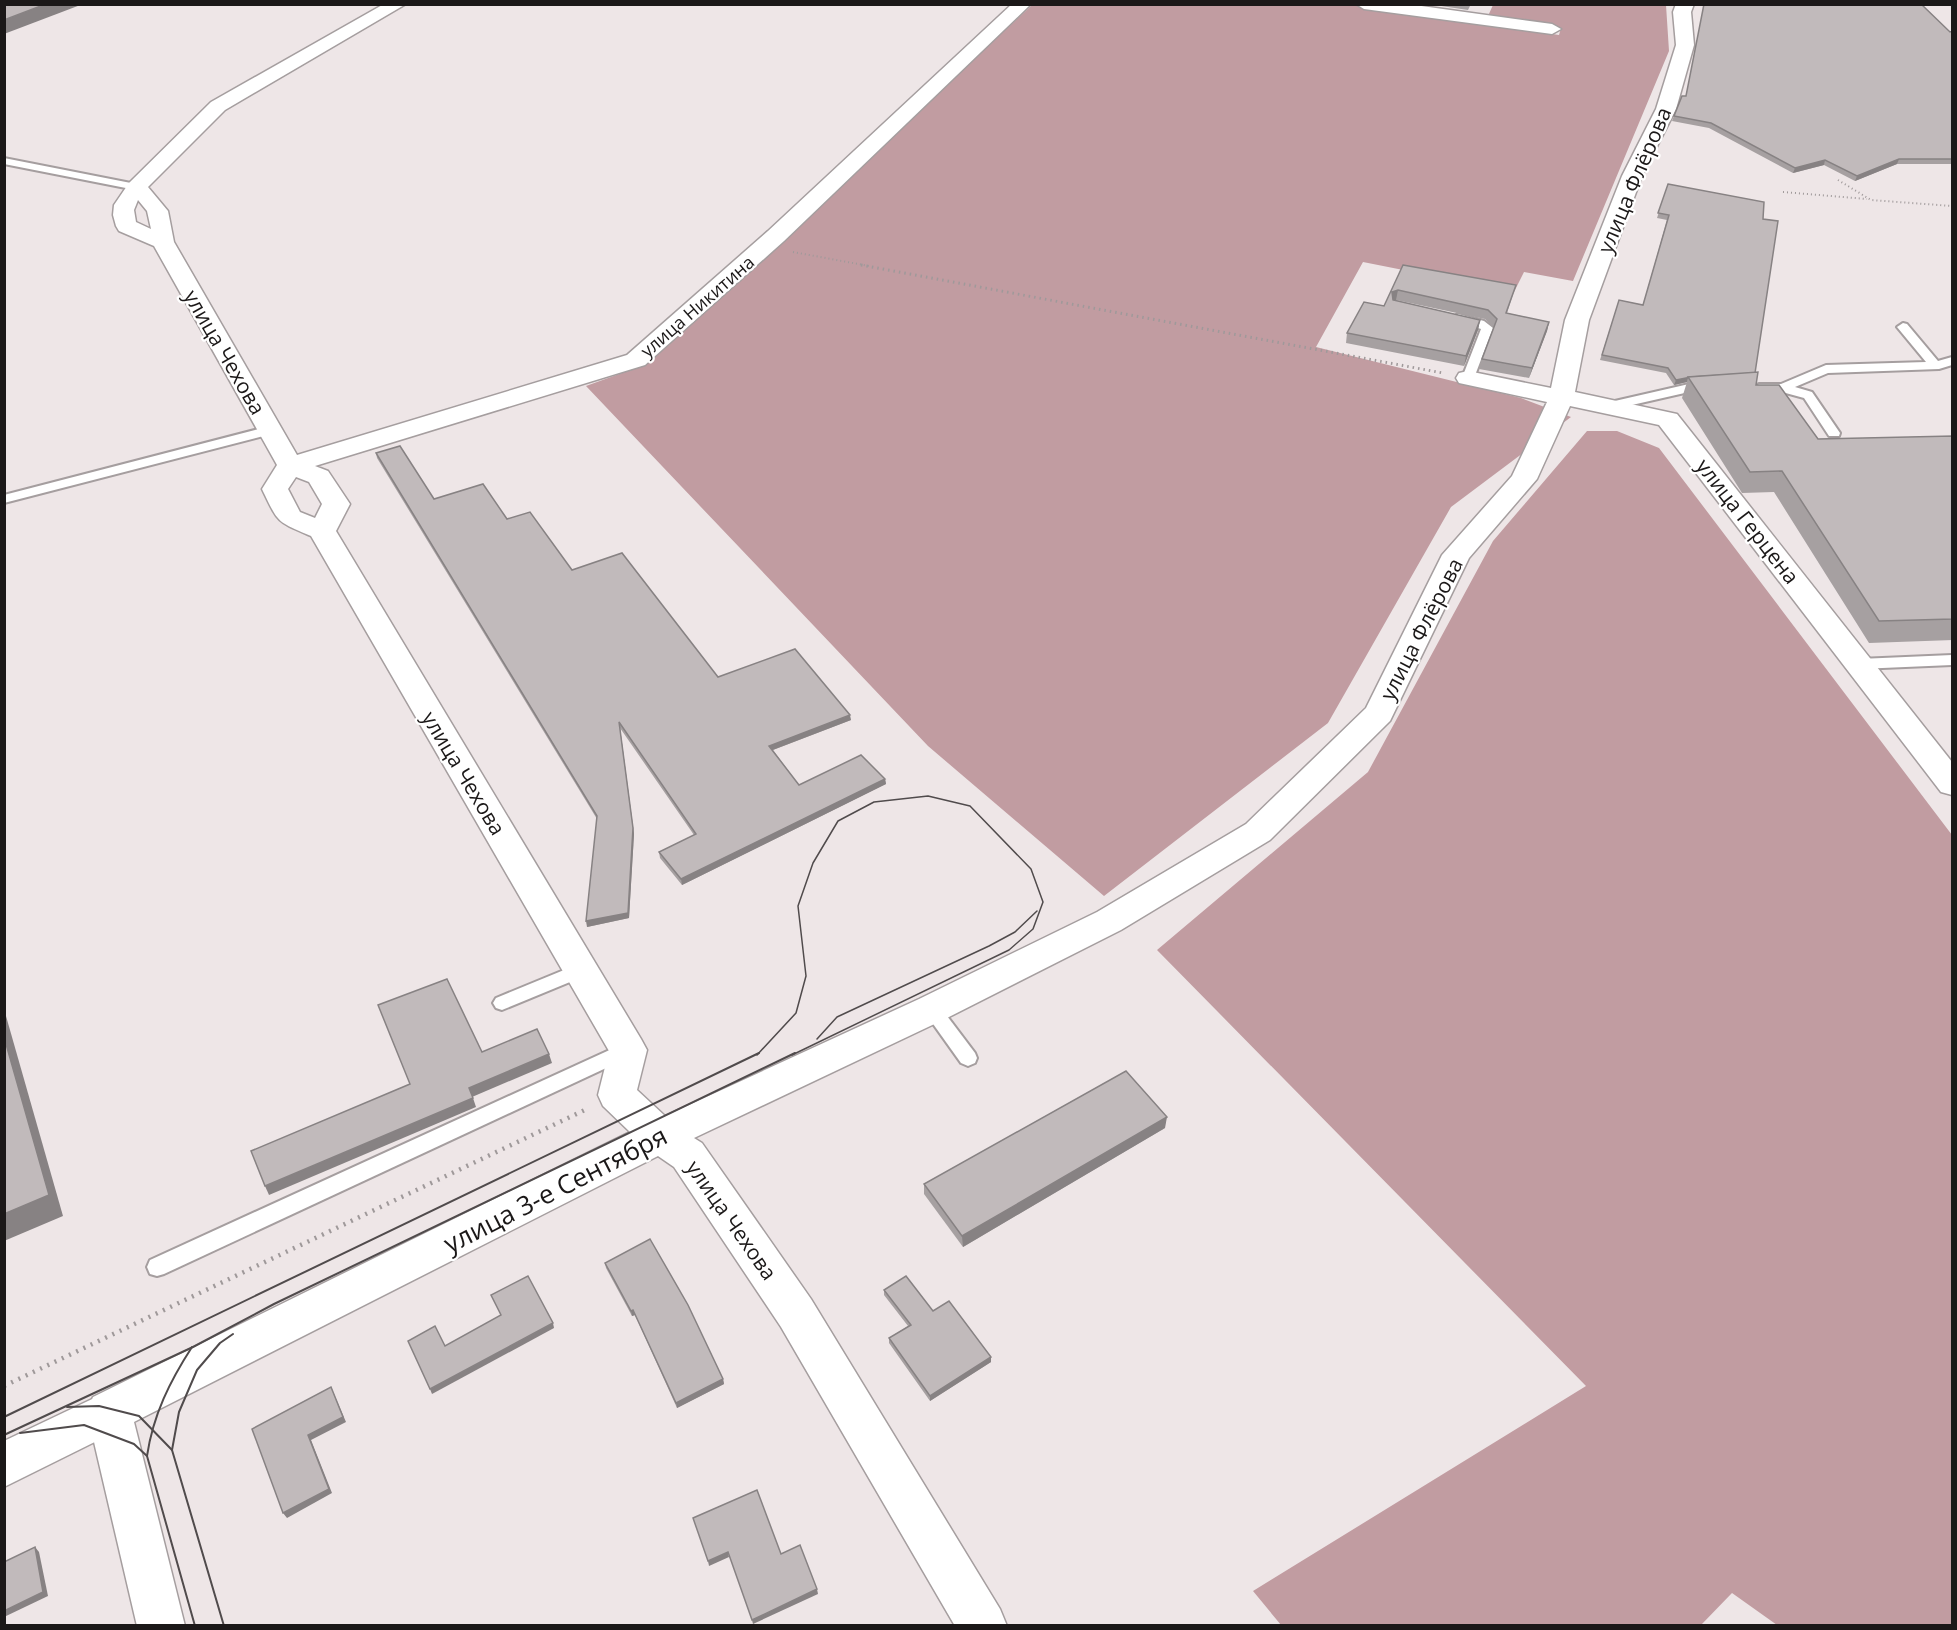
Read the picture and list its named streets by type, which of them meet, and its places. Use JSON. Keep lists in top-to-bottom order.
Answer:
{
  "streets": {
    "street": [
      "улица Флёрова",
      "улица Никитина",
      "улица Чехова",
      "улица Герцена",
      "улица 3-е Сентября"
    ]
  },
  "crossings": [
    ["улица Флёрова", "улица Герцена"],
    ["улица Флёрова", "улица 3-е Сентября"],
    ["улица Никитина", "улица Чехова"],
    ["улица Чехова", "улица 3-е Сентября"]
  ]
}
